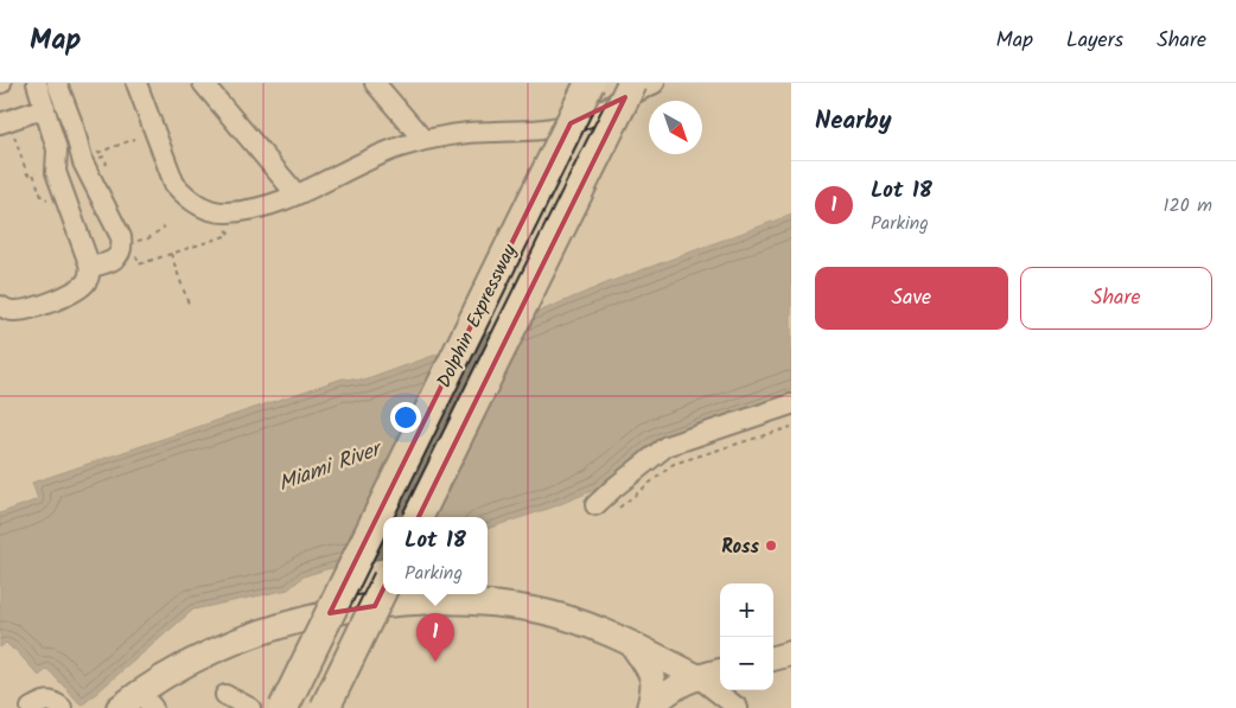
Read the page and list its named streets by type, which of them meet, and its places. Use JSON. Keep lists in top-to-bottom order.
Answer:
{
  "streets": {
    "highway": ["Dolphin Expressway"]
  },
  "water": ["Miami River"],
  "places": ["Ross"],
  "north": "bottom right",
  "page": {
    "header": "Map",
    "nav": ["Map", "Layers", "Share"],
    "heading": "Nearby",
    "list": [
      {
        "mark": "1",
        "name": "Lot 18",
        "note": "Parking",
        "value": "120 m"
      }
    ],
    "buttons": ["Save", "Share"],
    "popup": ["Lot 18", "Parking"],
    "map_buttons": ["+", "−"],
    "pins": "1"
  }
}
